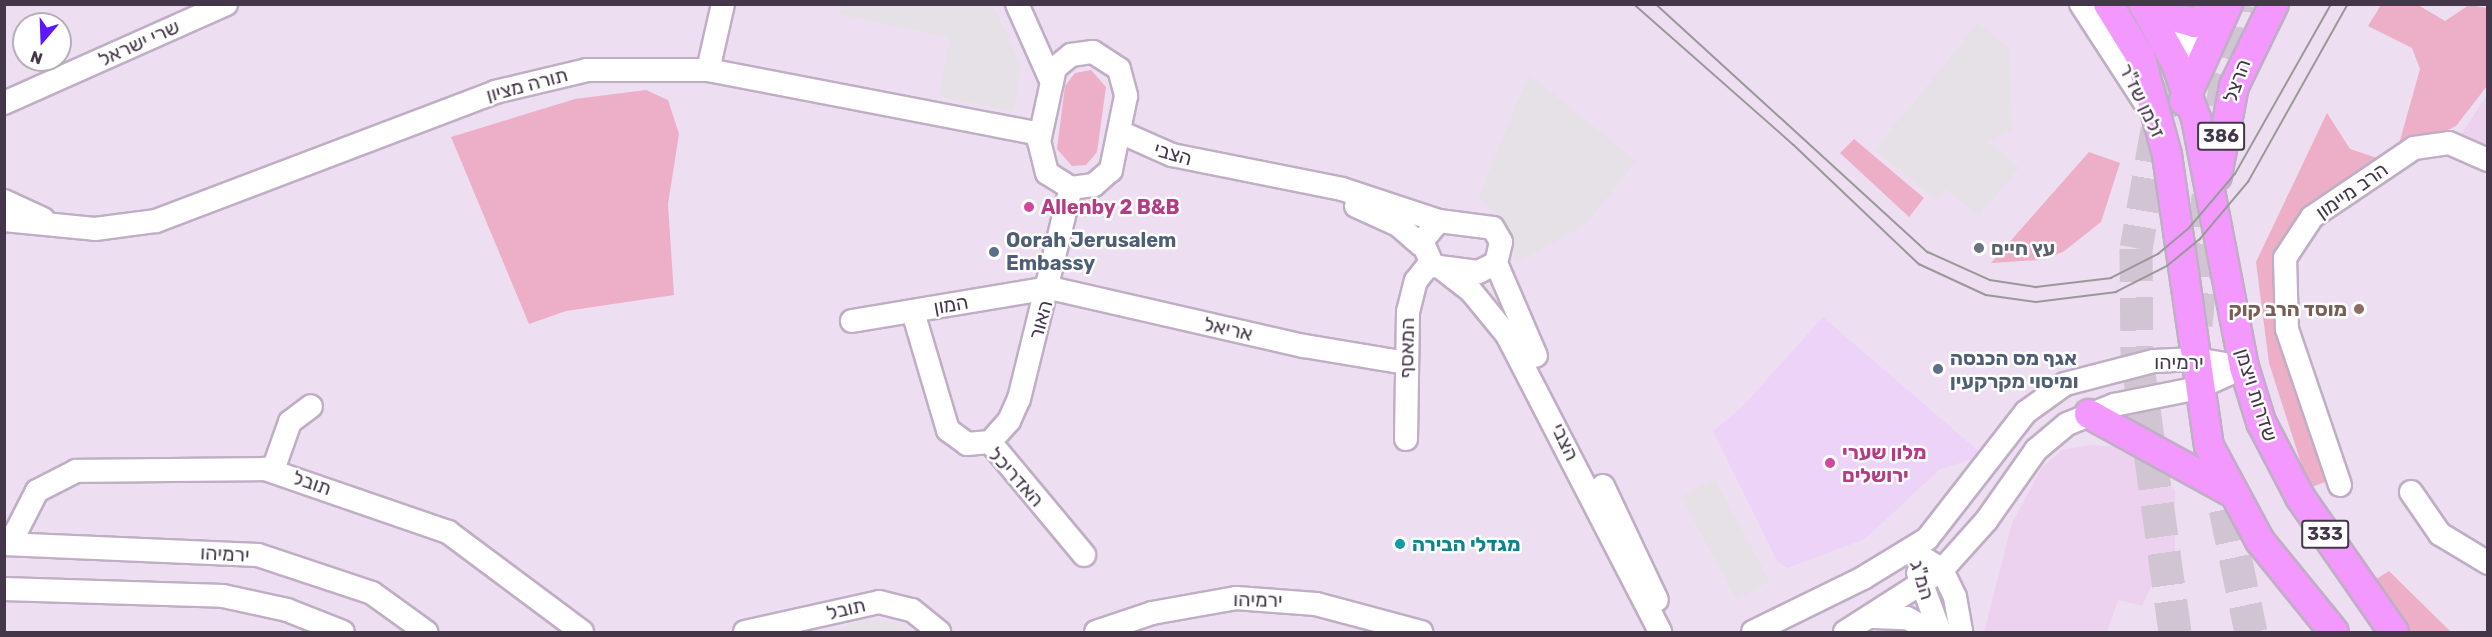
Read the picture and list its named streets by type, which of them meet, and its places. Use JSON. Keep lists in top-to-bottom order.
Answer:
{
  "streets": {
    "main road": [
      "הרצל",
      "זלמן שז\"ר",
      "386",
      "שדרות ויצמן",
      "333"
    ],
    "street": [
      "שרי ישראל",
      "תורה מציון",
      "הצבי",
      "הרב מיימון",
      "המון",
      "האור",
      "אריאל",
      "המאסף",
      "ירמיהו",
      "האדריכל",
      "תובל",
      "המ\"ג"
    ]
  },
  "crossings": [
    ["הרצל", "זלמן שז\"ר"],
    ["הרצל", "שדרות ויצמן"],
    ["תורה מציון", "הצבי"],
    ["תורה מציון", "האור"],
    ["הצבי", "האור"],
    ["הצבי", "המאסף"],
    ["המון", "האור"],
    ["המון", "אריאל"],
    ["המון", "האדריכל"],
    ["האור", "אריאל"],
    ["האור", "האדריכל"],
    ["אריאל", "המאסף"],
    ["ירמיהו", "שדרות ויצמן"],
    ["ירמיהו", "תובל"],
    ["ירמיהו", "המ\"ג"]
  ],
  "places": [
    "Allenby 2 B&B",
    "עץ חיים",
    "Oorah Jerusalem Embassy",
    "מוסד הרב קוק",
    "אגף מס הכנסה ומיסוי מקרקעין",
    "מלון שערי ירושלים",
    "מגדלי הבירה"
  ],
  "north": "bottom"
}
